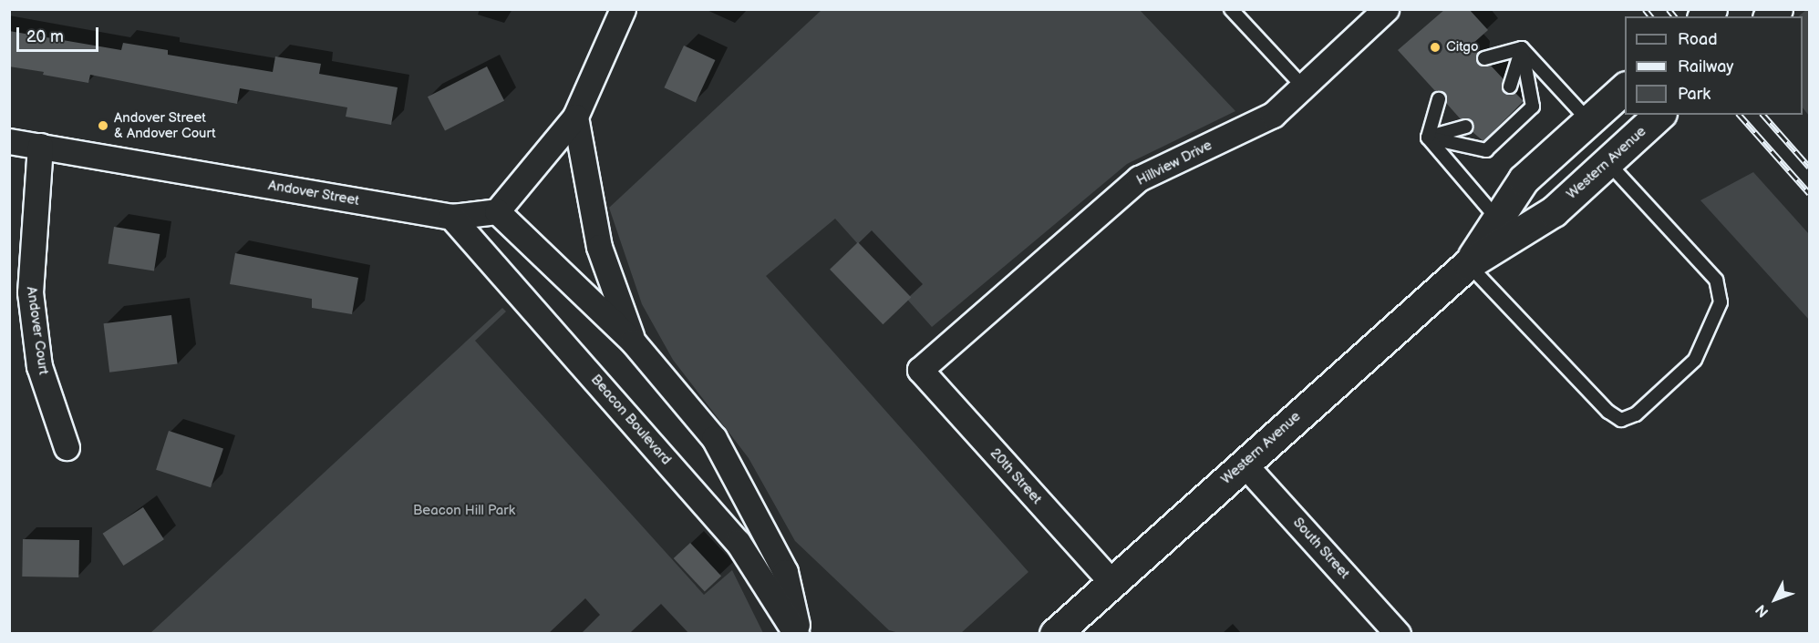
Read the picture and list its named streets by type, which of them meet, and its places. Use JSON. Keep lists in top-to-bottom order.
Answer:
{
  "streets": {
    "main road": ["Western Avenue"],
    "street": [
      "Hillview Drive",
      "Andover Street",
      "Andover Court",
      "Beacon Boulevard",
      "20th Street",
      "South Street"
    ]
  },
  "crossings": [
    ["Hillview Drive", "20th Street"],
    ["Western Avenue", "20th Street"],
    ["Western Avenue", "South Street"],
    ["Andover Street", "Andover Court"],
    ["Andover Street", "Beacon Boulevard"]
  ],
  "parks": ["Beacon Hill Park"],
  "places": ["Citgo", "Andover Street & Andover Court"],
  "legend": ["Road", "Railway", "Park"],
  "scale_bar": "20 m",
  "north": "bottom left"
}
